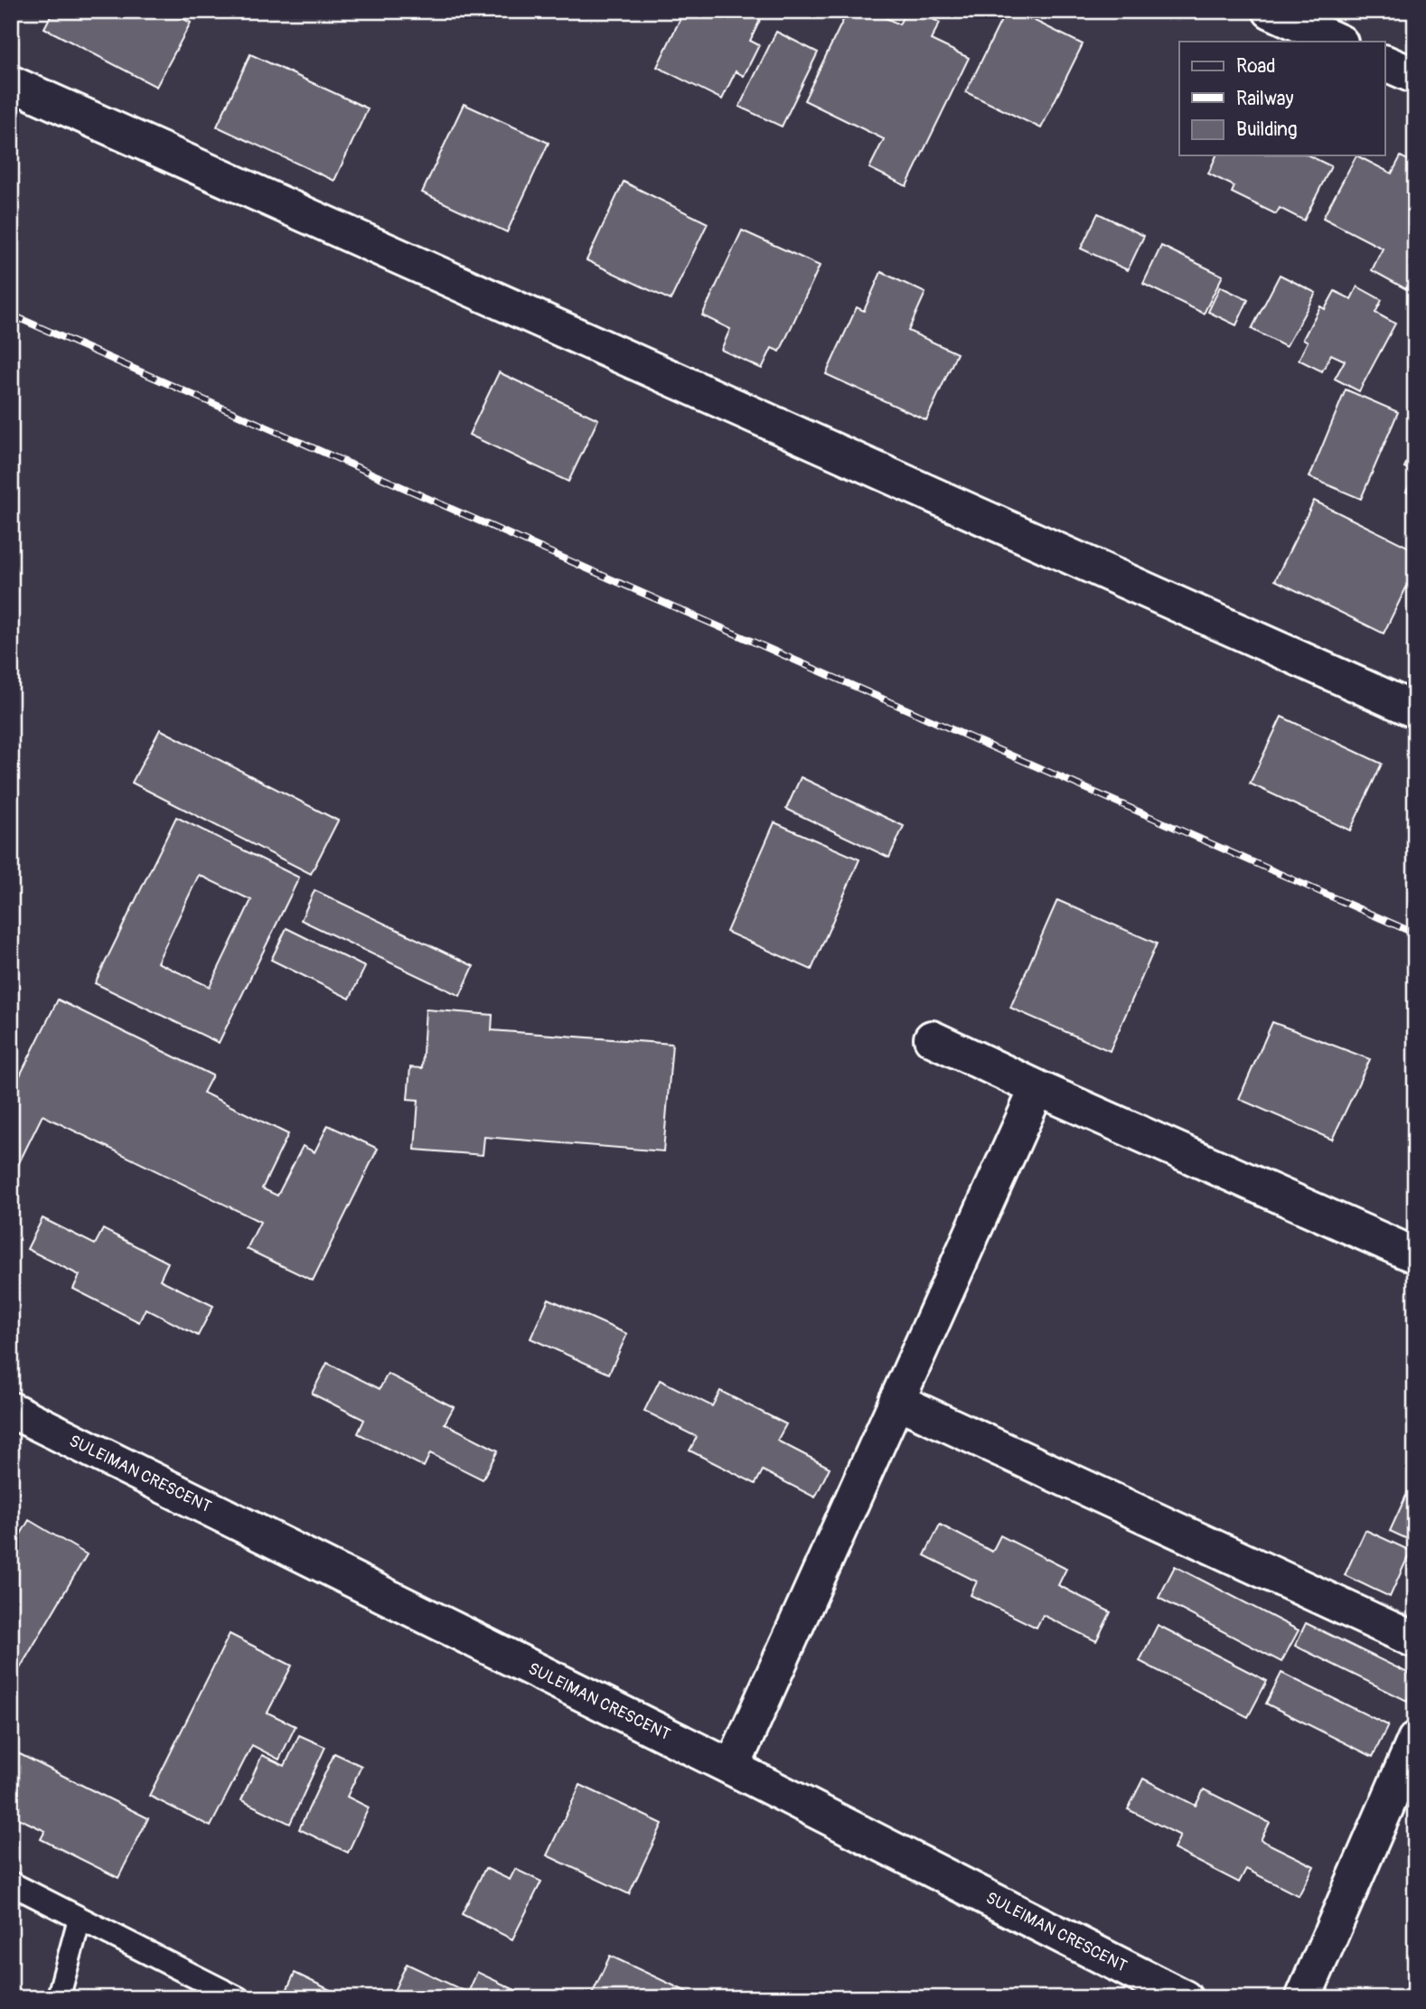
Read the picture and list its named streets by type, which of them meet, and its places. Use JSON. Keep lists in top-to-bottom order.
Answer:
{
  "streets": {
    "street": ["SULEIMAN CRESCENT"]
  },
  "legend": ["Road", "Railway", "Building"]
}
